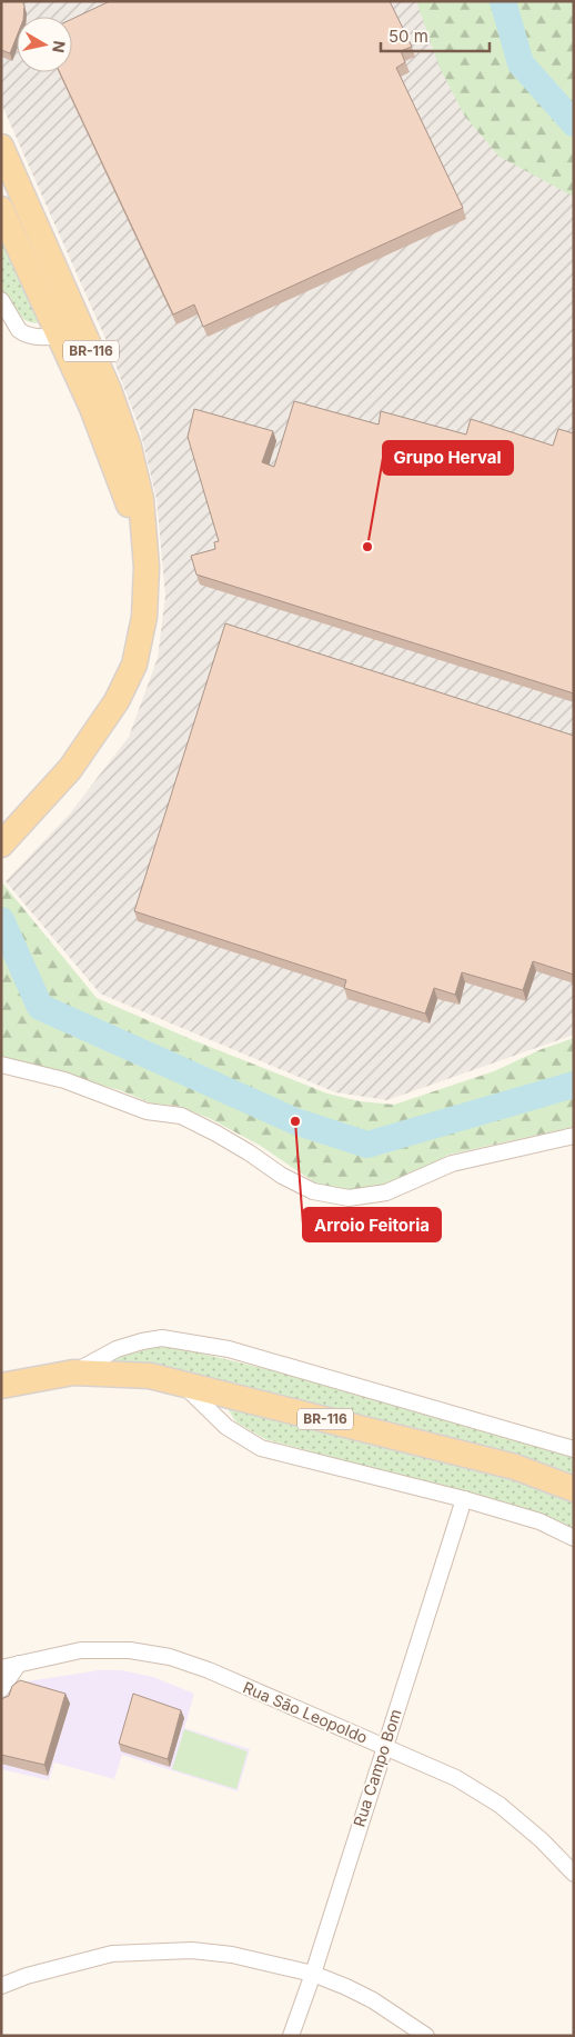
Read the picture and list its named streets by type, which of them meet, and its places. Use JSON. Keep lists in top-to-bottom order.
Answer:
{
  "streets": {
    "main road": ["BR-116"],
    "street": ["Rua São Leopoldo", "Rua Campo Bom"]
  },
  "crossings": [
    ["Rua São Leopoldo", "Rua Campo Bom"]
  ],
  "places": ["Grupo Herval", "Arroio Feitoria"],
  "scale_bar": "50 m",
  "north": "right"
}
